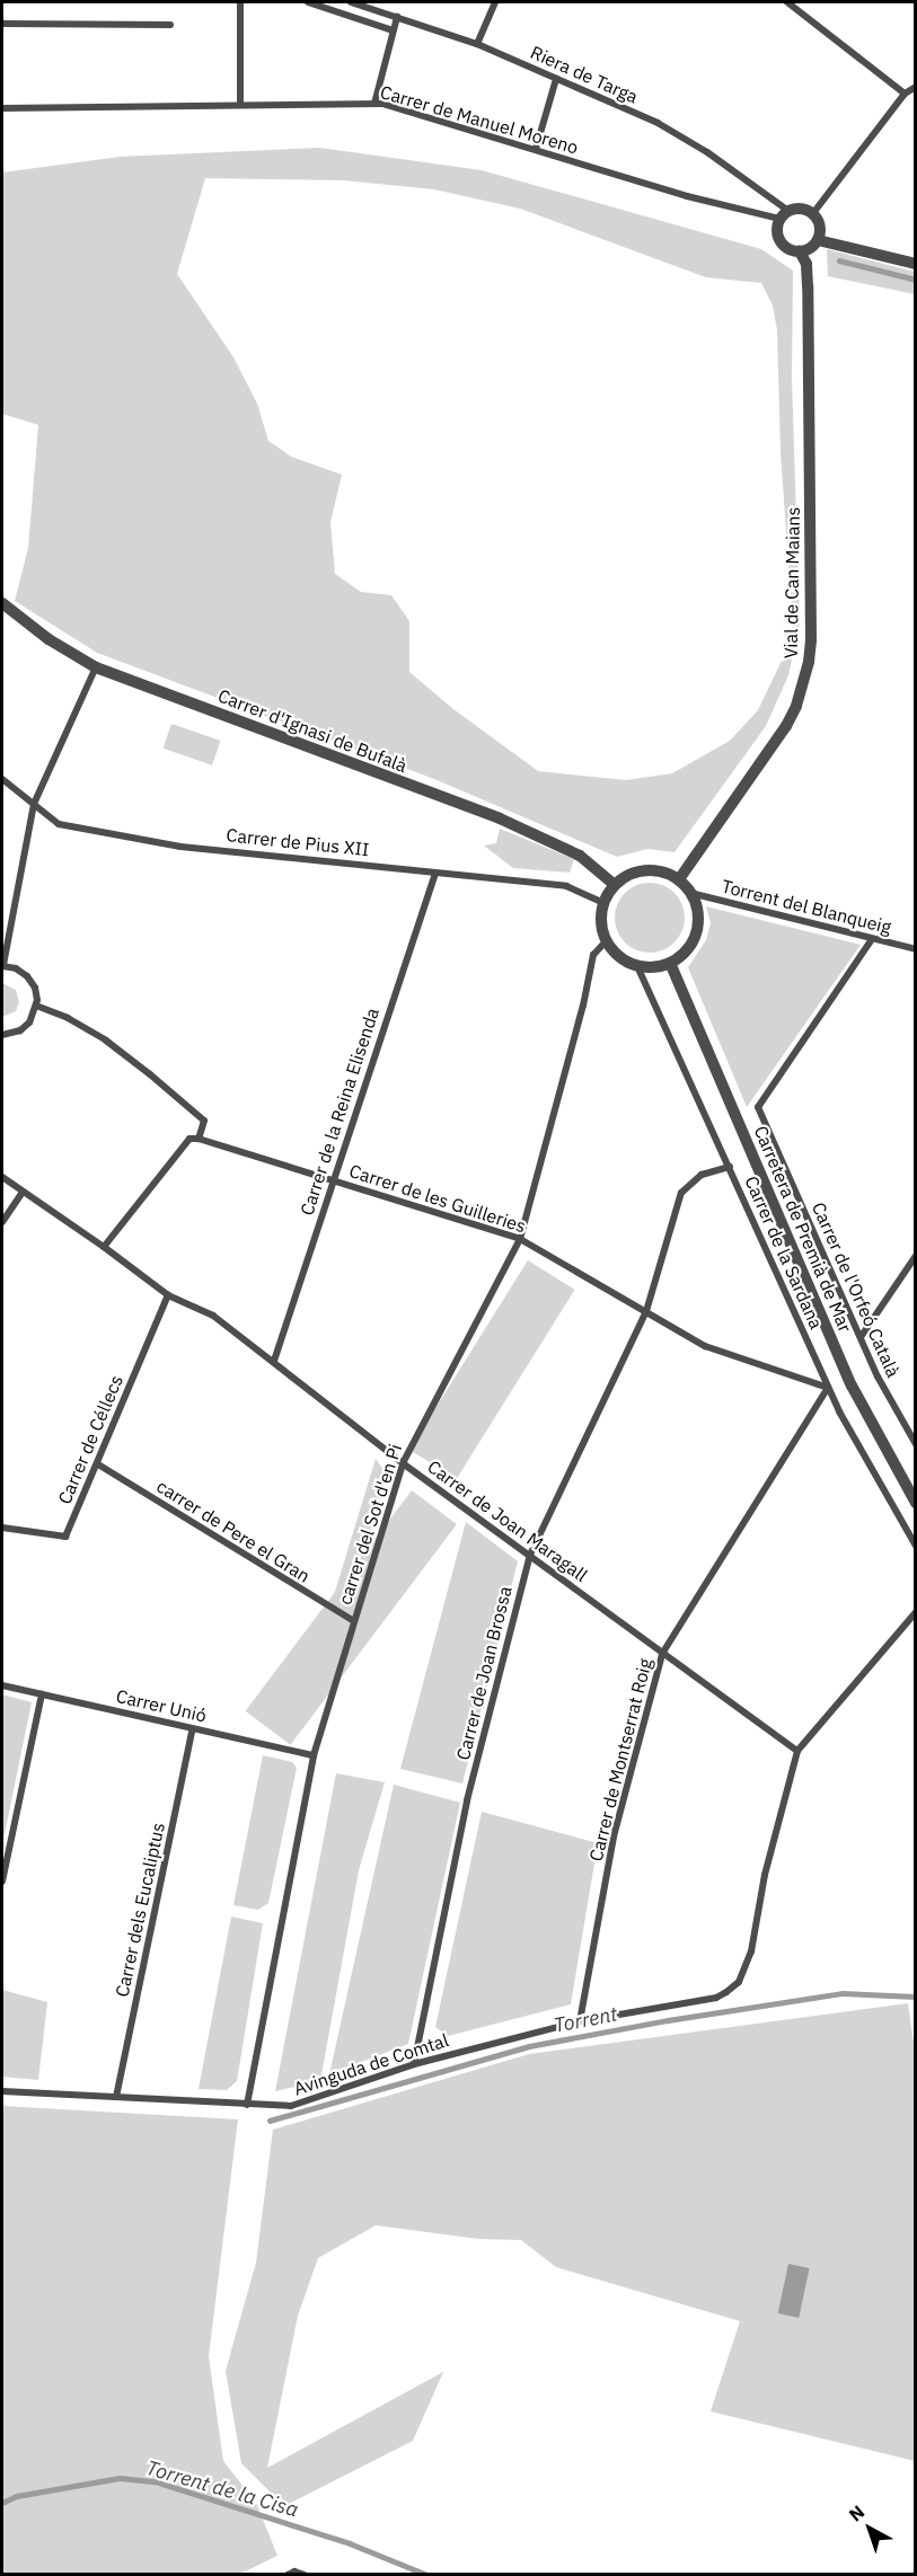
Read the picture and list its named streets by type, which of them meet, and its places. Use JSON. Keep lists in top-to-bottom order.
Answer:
{
  "streets": {
    "street": [
      "Riera de Targa",
      "Carrer de Manuel Moreno",
      "Vial de Can Maians",
      "Carrer d'Ignasi de Bufalà",
      "Carrer de Pius XII",
      "Torrent del Blanqueig",
      "Carrer de la Reina Elisenda",
      "Carrer de les Guilleries",
      "Carretera de Premià de Mar",
      "Carrer de la Sardana",
      "Carrer de l'Orfeó Català",
      "Carrer de Céllecs",
      "Carrer de Joan Maragall",
      "carrer del Sot d'en Pi",
      "carrer de Pere el Gran",
      "Carrer de Joan Brossa",
      "Carrer Unió",
      "Carrer de Montserrat Roig",
      "Carrer dels Eucaliptus",
      "Avinguda de Comtal"
    ]
  },
  "crossings": [
    ["Riera de Targa", "Carrer de Manuel Moreno"],
    ["Riera de Targa", "Vial de Can Maians"],
    ["Carrer de Manuel Moreno", "Vial de Can Maians"],
    ["Vial de Can Maians", "Carrer d'Ignasi de Bufalà"],
    ["Vial de Can Maians", "Carrer de Pius XII"],
    ["Vial de Can Maians", "Torrent del Blanqueig"],
    ["Vial de Can Maians", "Carretera de Premià de Mar"],
    ["Vial de Can Maians", "Carrer de la Sardana"],
    ["Vial de Can Maians", "carrer del Sot d'en Pi"],
    ["Carrer d'Ignasi de Bufalà", "Carrer de Pius XII"],
    ["Carrer d'Ignasi de Bufalà", "Torrent del Blanqueig"],
    ["Carrer d'Ignasi de Bufalà", "Carretera de Premià de Mar"],
    ["Carrer d'Ignasi de Bufalà", "Carrer de la Sardana"],
    ["Carrer d'Ignasi de Bufalà", "carrer del Sot d'en Pi"],
    ["Carrer de Pius XII", "Torrent del Blanqueig"],
    ["Carrer de Pius XII", "Carrer de la Reina Elisenda"],
    ["Carrer de Pius XII", "Carretera de Premià de Mar"],
    ["Carrer de Pius XII", "Carrer de la Sardana"],
    ["Carrer de Pius XII", "carrer del Sot d'en Pi"],
    ["Torrent del Blanqueig", "Carretera de Premià de Mar"],
    ["Torrent del Blanqueig", "Carrer de la Sardana"],
    ["Torrent del Blanqueig", "Carrer de l'Orfeó Català"],
    ["Torrent del Blanqueig", "carrer del Sot d'en Pi"],
    ["Carrer de la Reina Elisenda", "Carrer de les Guilleries"],
    ["Carrer de la Reina Elisenda", "Carrer de Joan Maragall"],
    ["Carrer de les Guilleries", "Carrer de la Sardana"],
    ["Carrer de les Guilleries", "carrer del Sot d'en Pi"],
    ["Carrer de les Guilleries", "Carrer de Joan Brossa"],
    ["Carrer de les Guilleries", "Carrer de Montserrat Roig"],
    ["Carretera de Premià de Mar", "Carrer de la Sardana"],
    ["Carretera de Premià de Mar", "carrer del Sot d'en Pi"],
    ["Carrer de la Sardana", "carrer del Sot d'en Pi"],
    ["Carrer de la Sardana", "Carrer de Joan Brossa"],
    ["Carrer de la Sardana", "Carrer de Montserrat Roig"],
    ["Carrer de Céllecs", "Carrer de Joan Maragall"],
    ["Carrer de Céllecs", "carrer de Pere el Gran"],
    ["Carrer de Joan Maragall", "carrer del Sot d'en Pi"],
    ["Carrer de Joan Maragall", "Carrer de Joan Brossa"],
    ["Carrer de Joan Maragall", "Carrer de Montserrat Roig"],
    ["Carrer de Joan Maragall", "Avinguda de Comtal"],
    ["carrer del Sot d'en Pi", "carrer de Pere el Gran"],
    ["carrer del Sot d'en Pi", "Carrer Unió"],
    ["carrer del Sot d'en Pi", "Avinguda de Comtal"],
    ["Carrer de Joan Brossa", "Avinguda de Comtal"],
    ["Carrer Unió", "Carrer dels Eucaliptus"],
    ["Carrer de Montserrat Roig", "Avinguda de Comtal"],
    ["Carrer dels Eucaliptus", "Avinguda de Comtal"]
  ],
  "water": ["Torrent", "Torrent de la Cisa"],
  "north": "top left"
}
